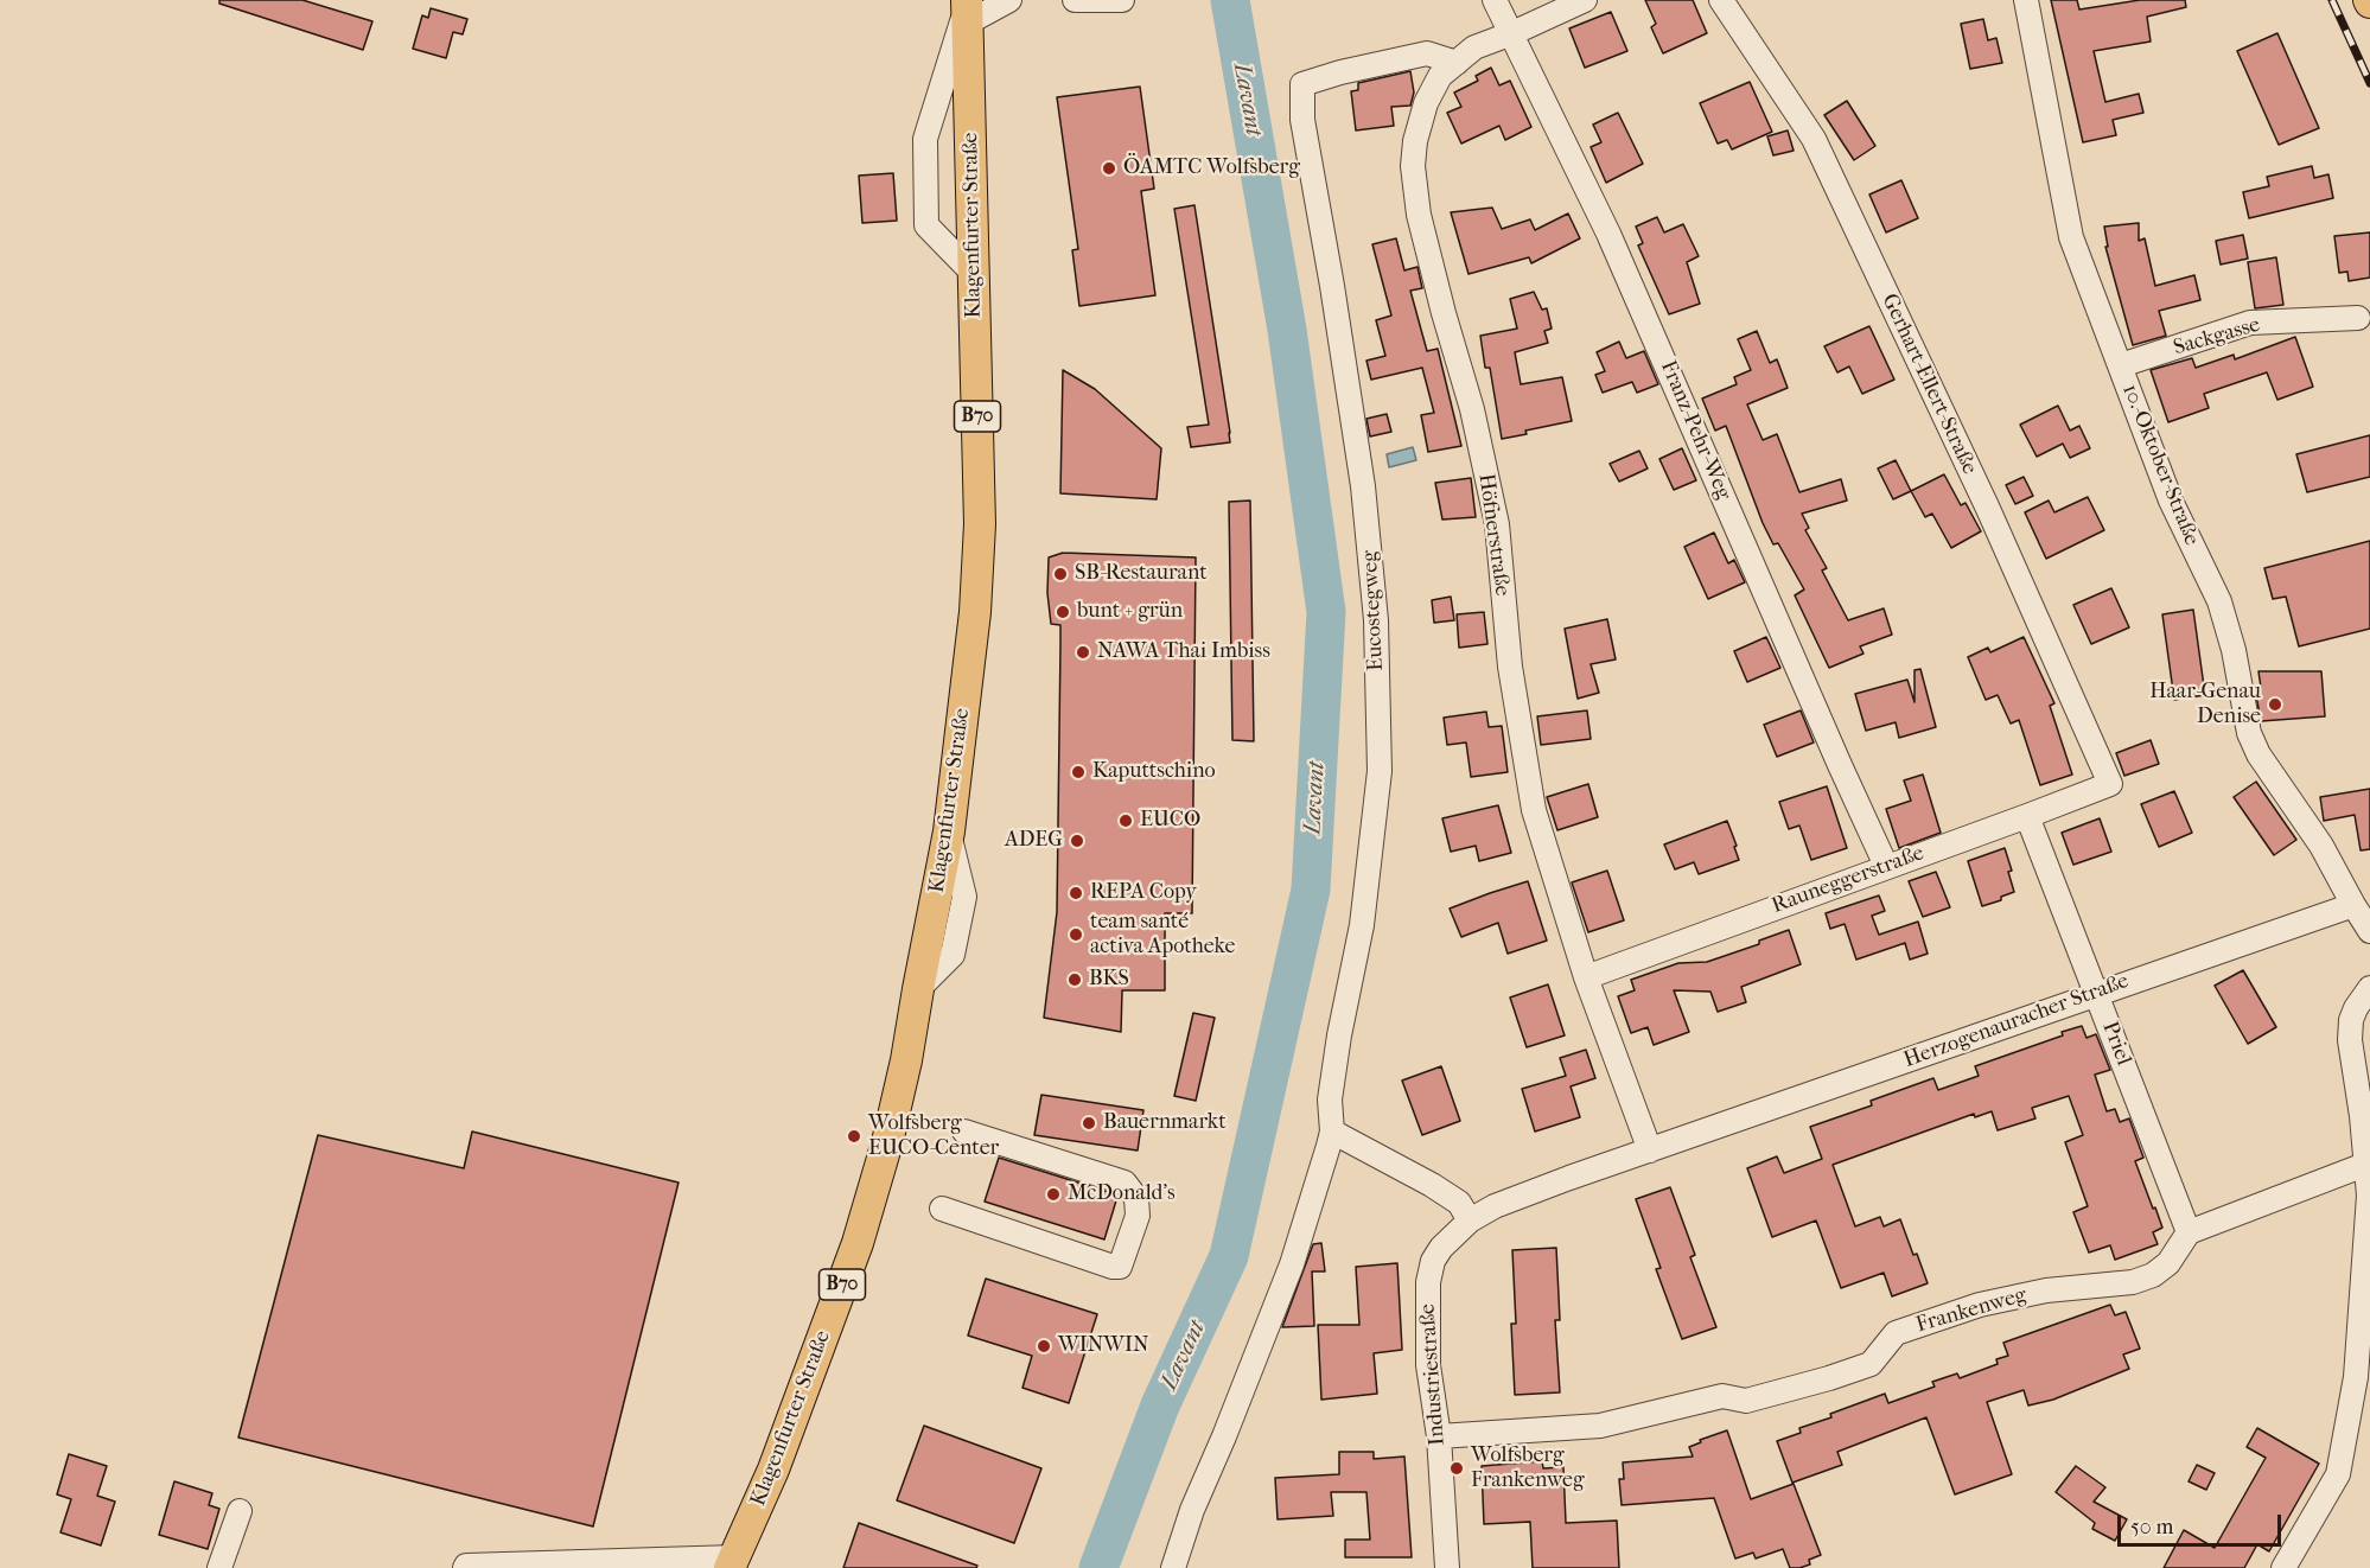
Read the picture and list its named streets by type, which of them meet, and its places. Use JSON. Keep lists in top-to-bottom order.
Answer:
{
  "streets": {
    "main road": ["Klagenfurter Straße", "B70"],
    "street": [
      "Sackgasse",
      "Gerhart-Ellert-Straße",
      "Franz-Pehr-Weg",
      "10.-Oktober-Straße",
      "Höfnerstraße",
      "Eucostegweg",
      "Rauneggerstraße",
      "Herzogenauracher Straße",
      "Priel",
      "Frankenweg",
      "Industriestraße"
    ]
  },
  "crossings": [
    ["Sackgasse", "10.-Oktober-Straße"],
    ["Gerhart-Ellert-Straße", "Rauneggerstraße"],
    ["Franz-Pehr-Weg", "Höfnerstraße"],
    ["Franz-Pehr-Weg", "Rauneggerstraße"],
    ["10.-Oktober-Straße", "Herzogenauracher Straße"],
    ["Höfnerstraße", "Eucostegweg"],
    ["Höfnerstraße", "Rauneggerstraße"],
    ["Höfnerstraße", "Herzogenauracher Straße"],
    ["Höfnerstraße", "Industriestraße"],
    ["Rauneggerstraße", "Priel"],
    ["Herzogenauracher Straße", "Priel"],
    ["Herzogenauracher Straße", "Industriestraße"],
    ["Priel", "Frankenweg"],
    ["Frankenweg", "Industriestraße"]
  ],
  "water": ["Lavant"],
  "places": [
    "ÖAMTC Wolfsberg",
    "SB-Restaurant",
    "bunt + grün",
    "NAWA Thai Imbiss",
    "Haar-Genau Denise",
    "Kaputtschino",
    "EUCO",
    "ADEG",
    "REPA Copy",
    "team santé activa Apotheke",
    "BKS",
    "Bauernmarkt",
    "Wolfsberg EUCO-Center",
    "McDonald's",
    "WINWIN",
    "Wolfsberg Frankenweg"
  ],
  "scale_bar": "50 m"
}
